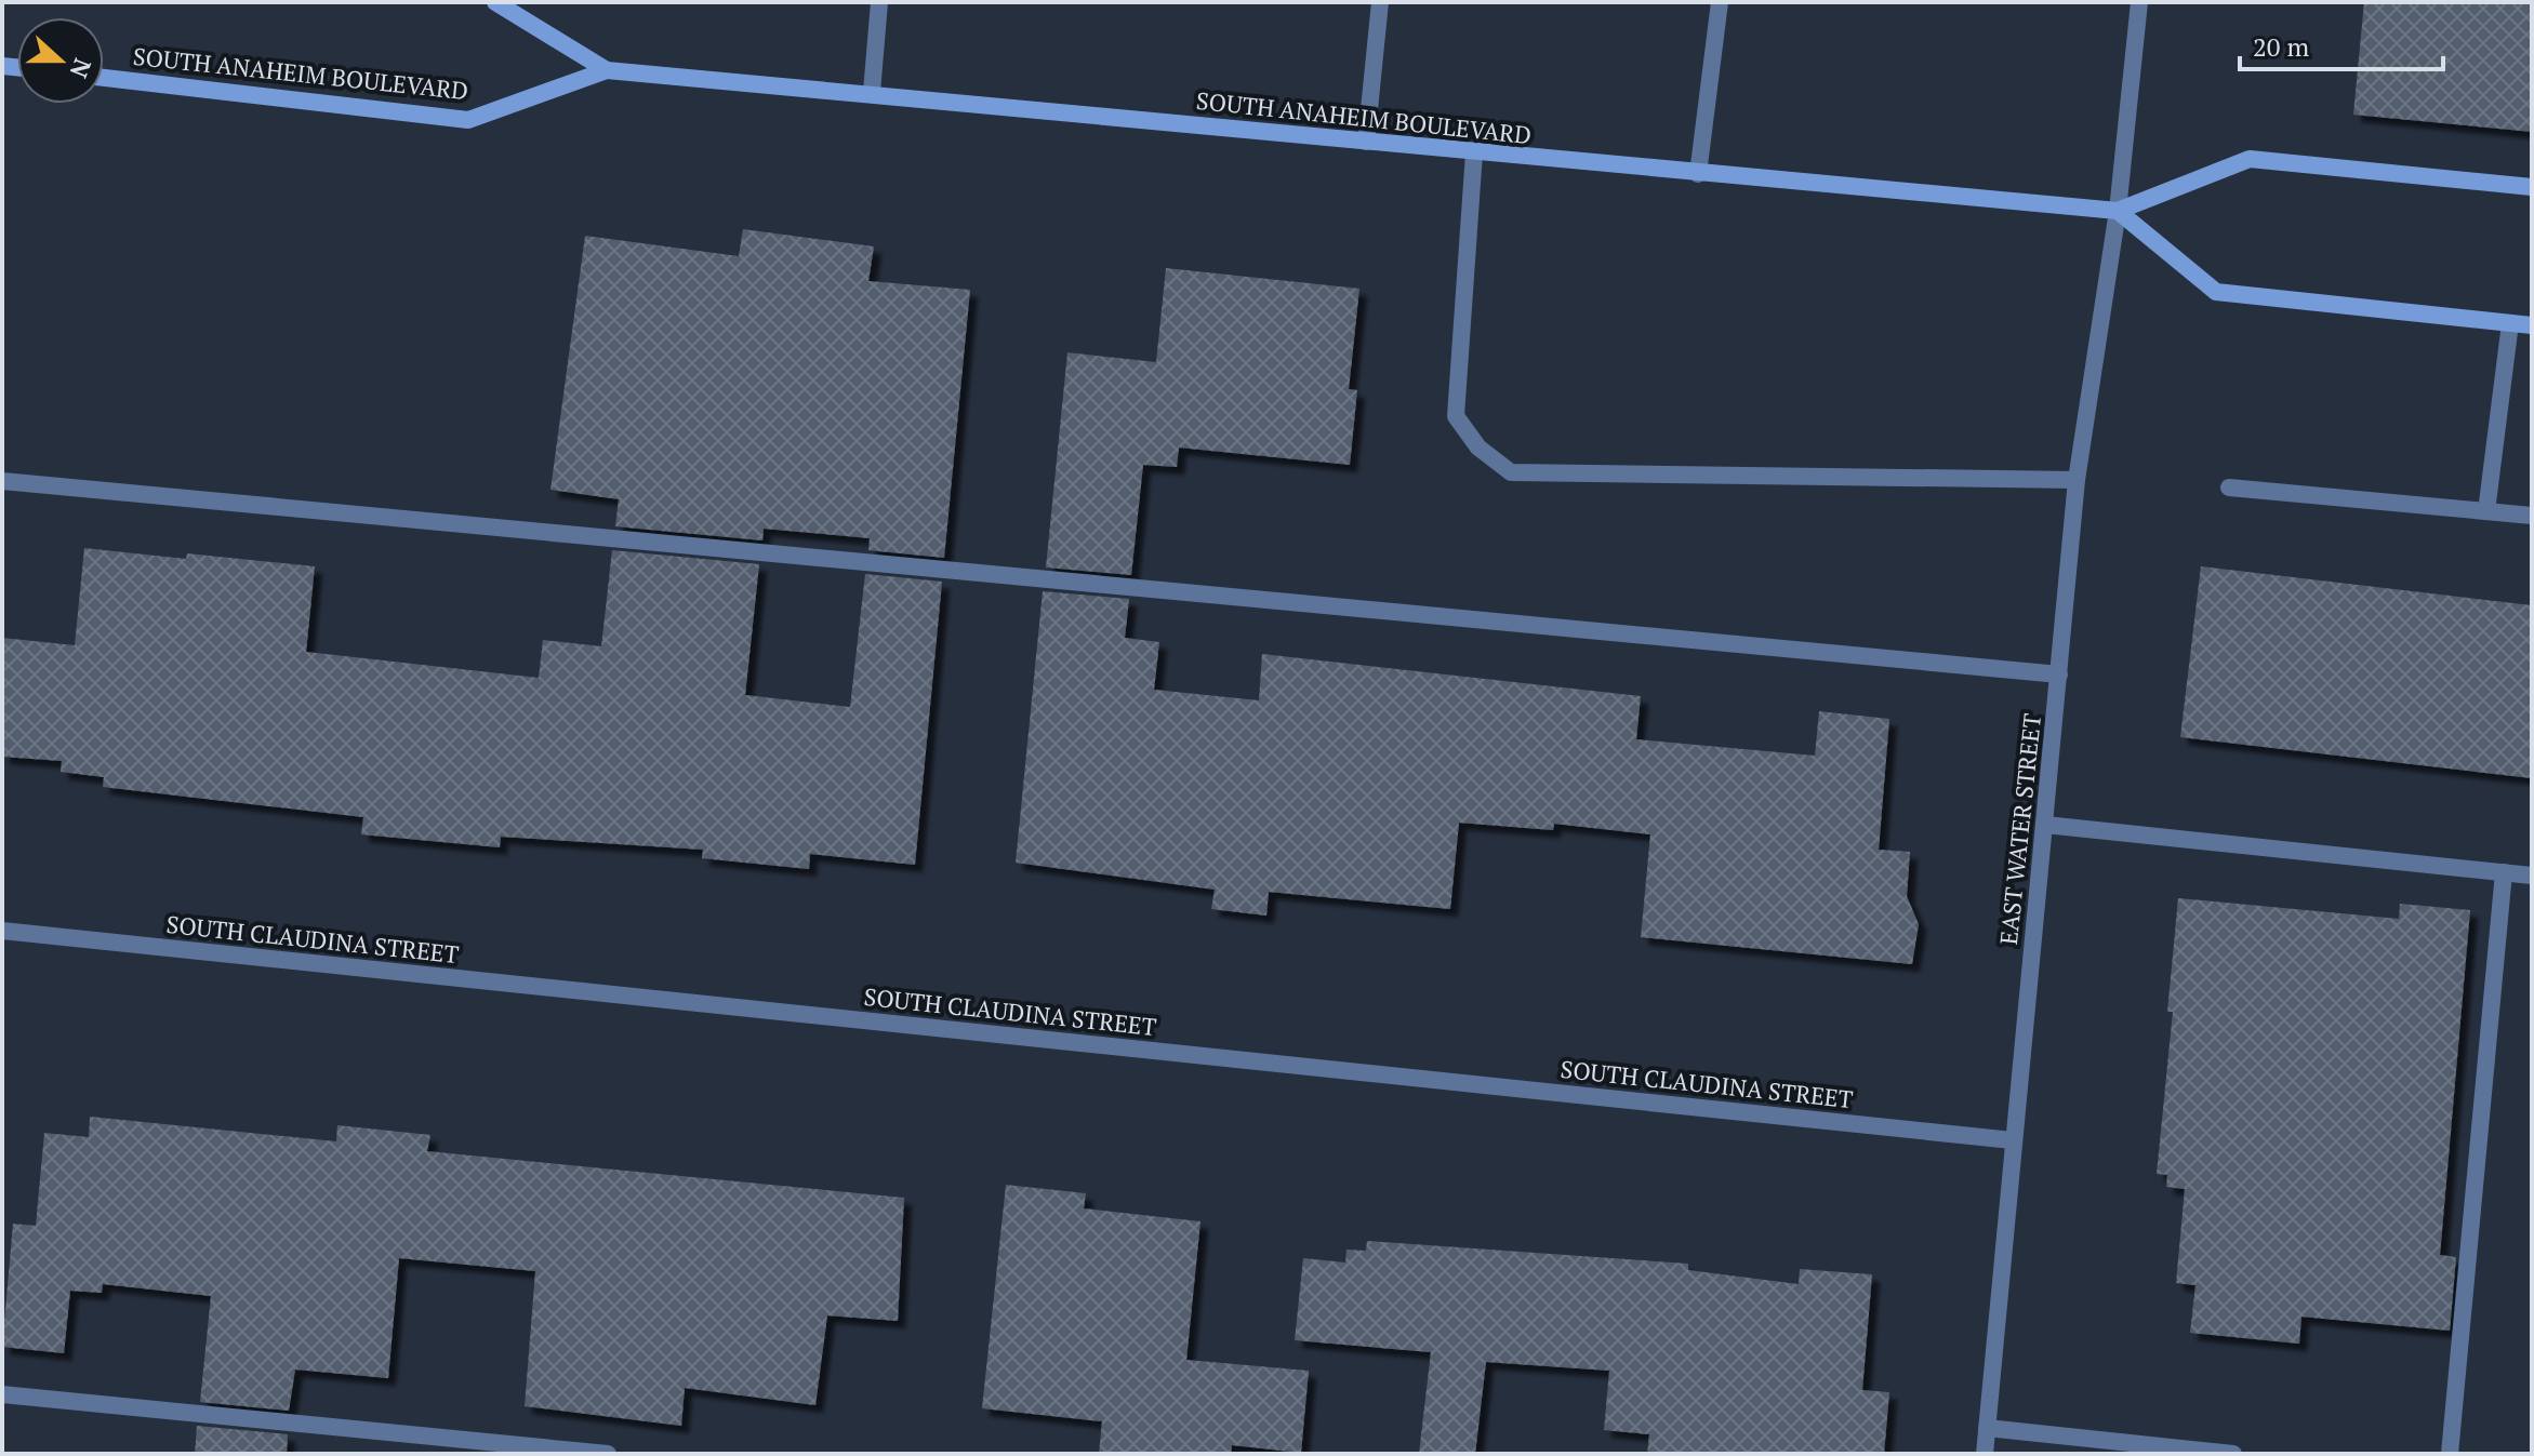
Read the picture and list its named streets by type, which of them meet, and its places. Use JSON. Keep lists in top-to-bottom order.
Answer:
{
  "streets": {
    "main road": ["SOUTH ANAHEIM BOULEVARD"],
    "street": ["EAST WATER STREET", "SOUTH CLAUDINA STREET"]
  },
  "crossings": [
    ["SOUTH ANAHEIM BOULEVARD", "EAST WATER STREET"],
    ["EAST WATER STREET", "SOUTH CLAUDINA STREET"]
  ],
  "scale_bar": "20 m",
  "north": "right"
}
